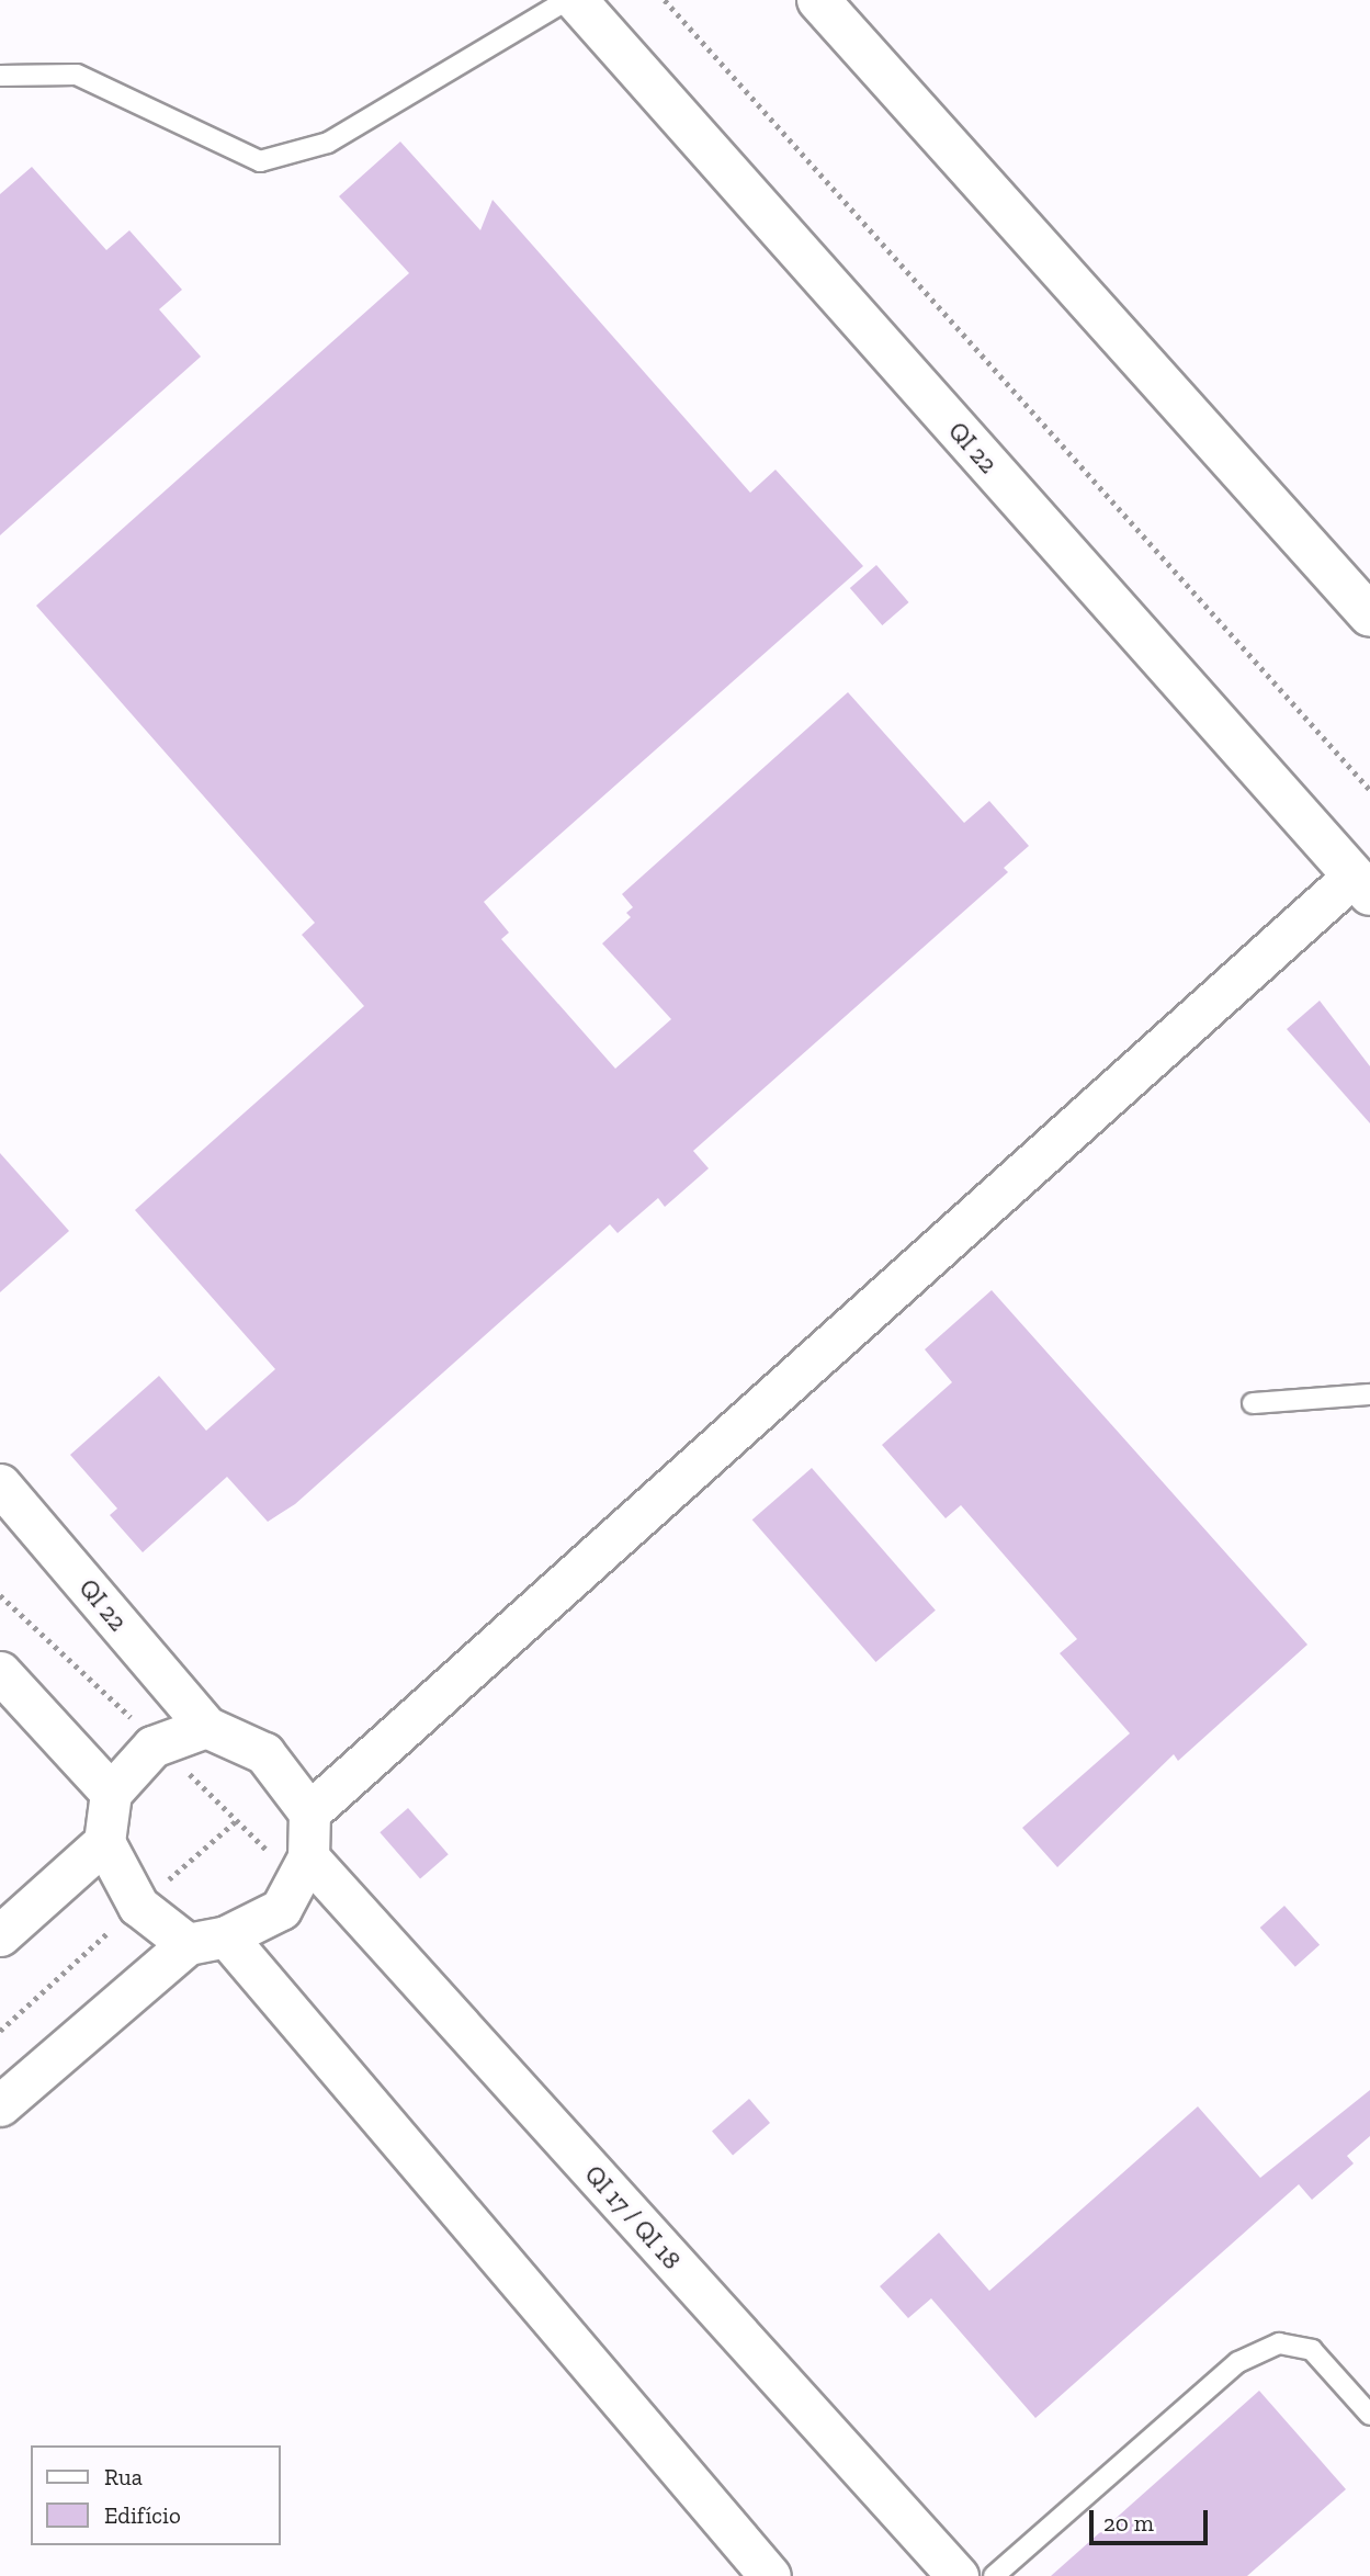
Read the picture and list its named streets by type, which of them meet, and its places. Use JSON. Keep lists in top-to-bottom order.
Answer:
{
  "streets": {
    "street": ["QI 22", "QI 17 / QI 18"]
  },
  "crossings": [
    ["QI 22", "QI 17 / QI 18"]
  ],
  "legend": ["Rua", "Edifício"],
  "scale_bar": "20 m"
}
